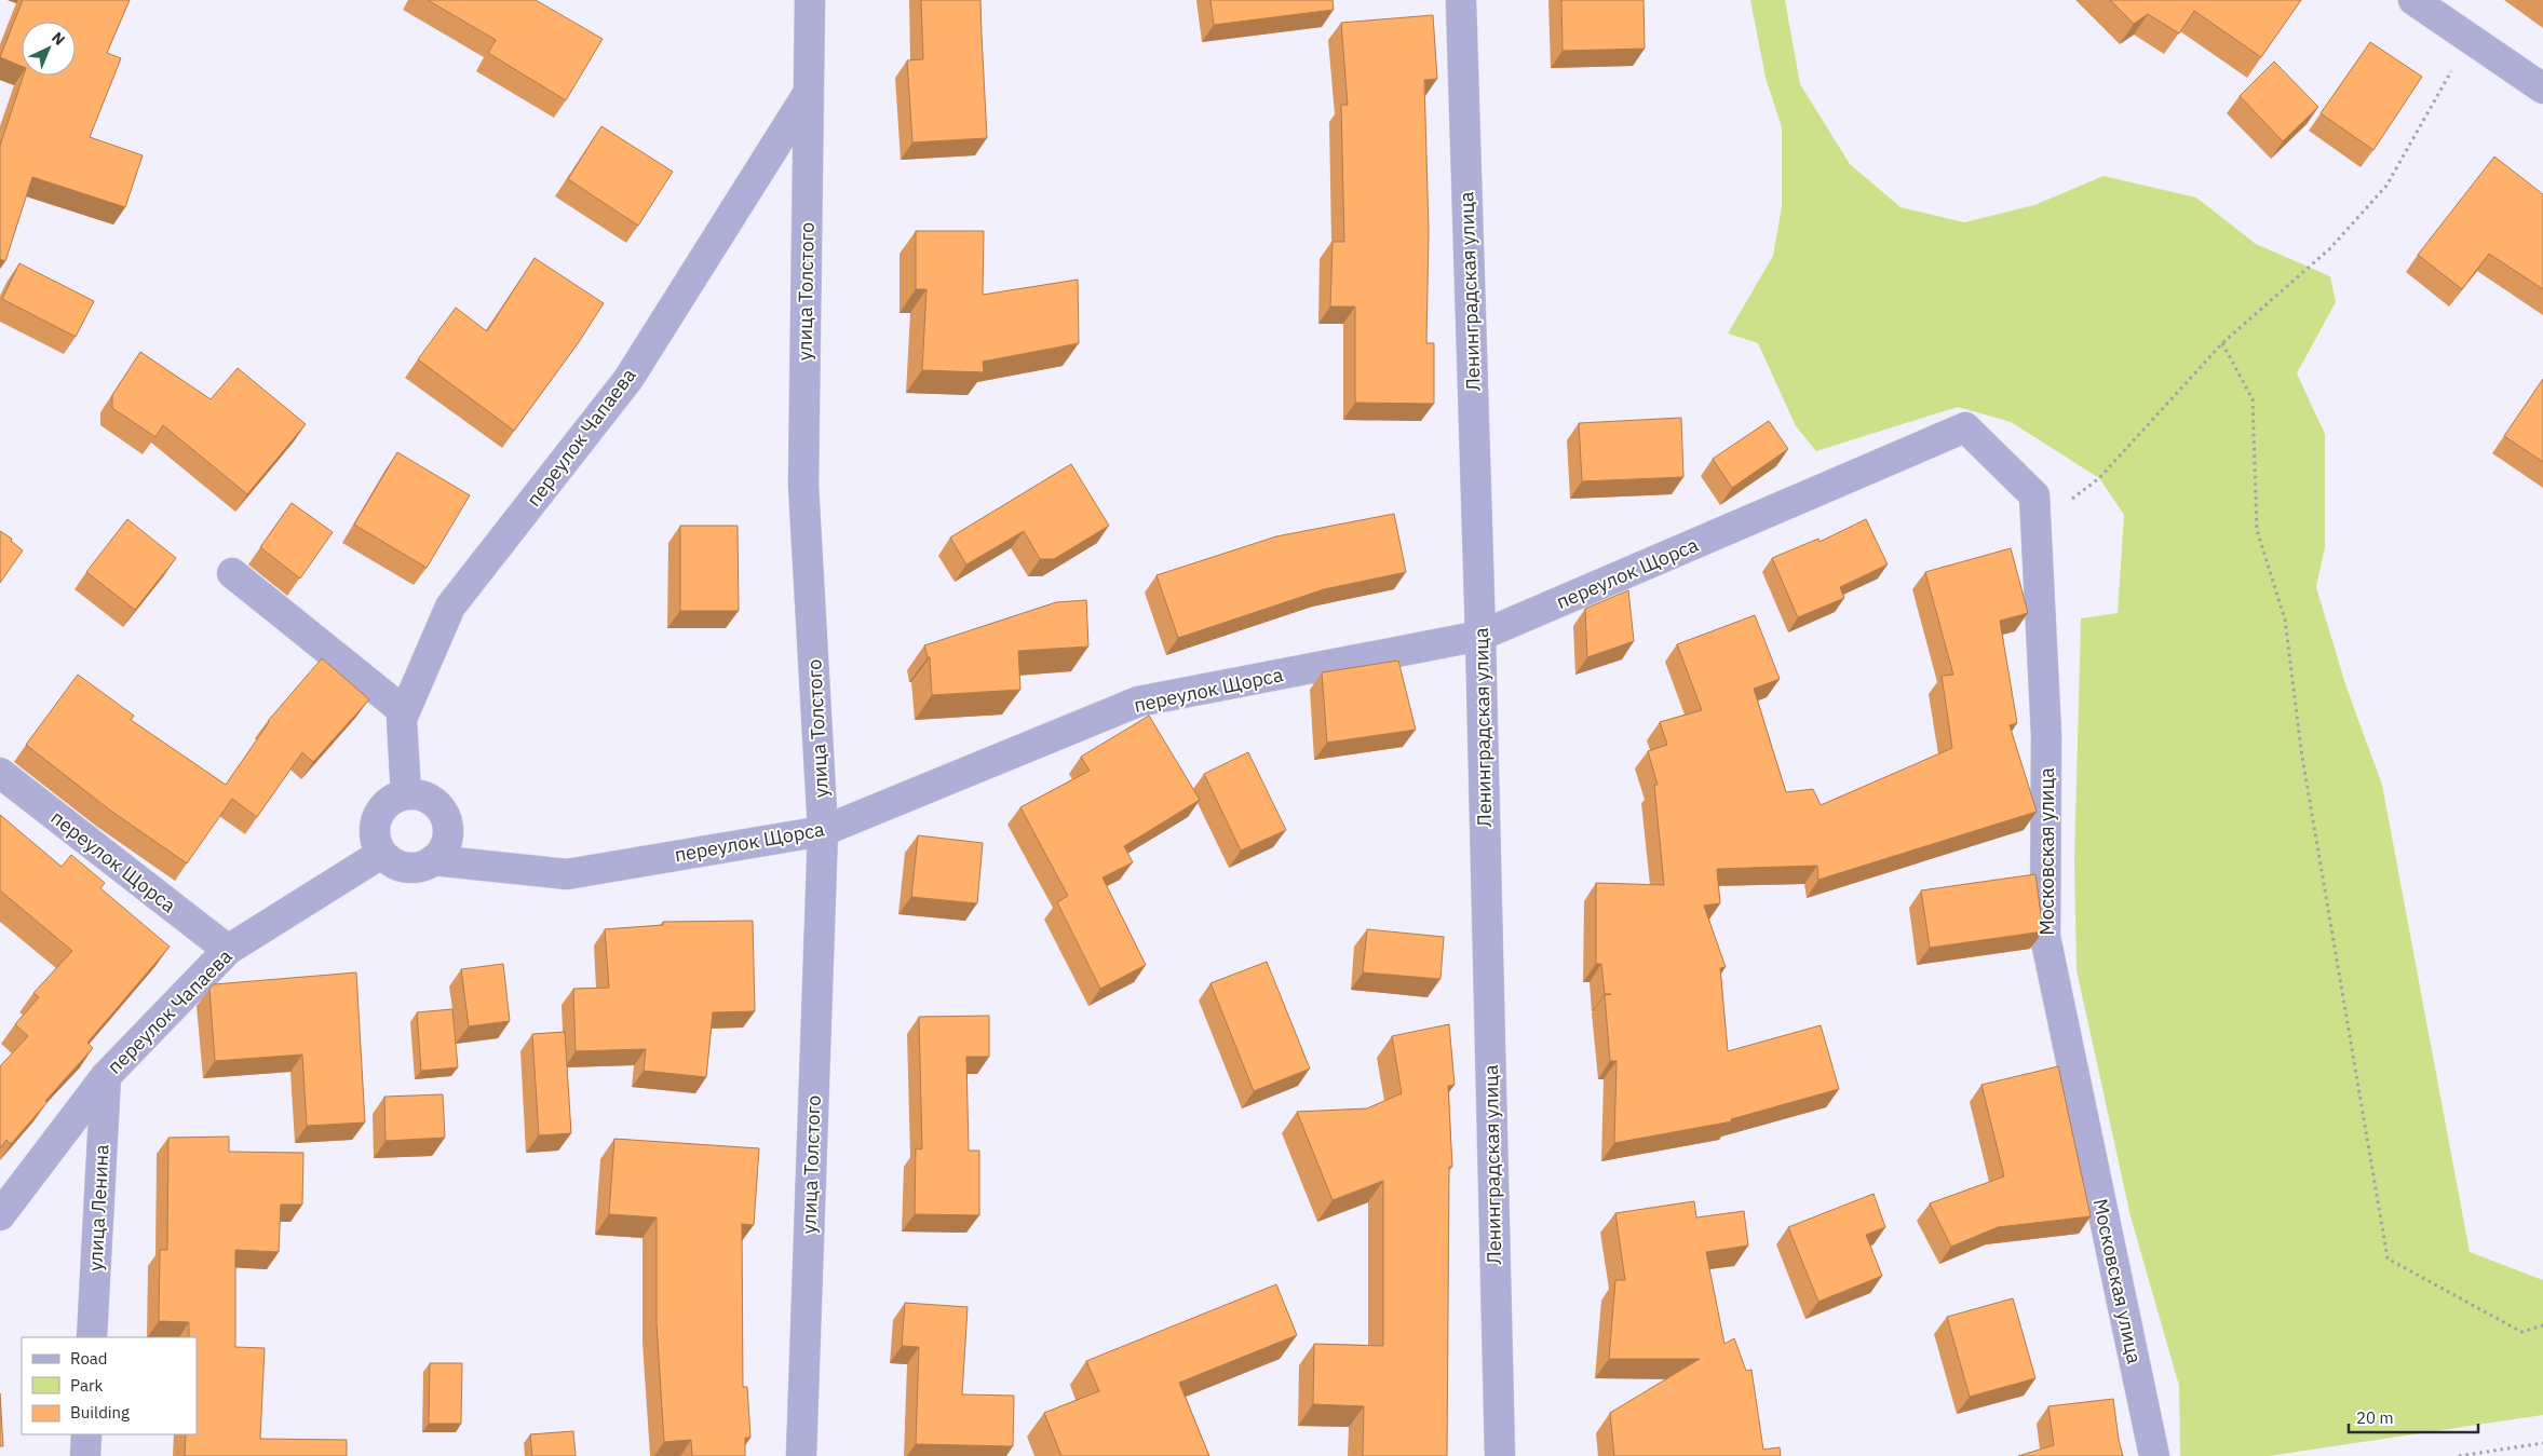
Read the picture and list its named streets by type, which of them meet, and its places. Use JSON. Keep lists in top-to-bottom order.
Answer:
{
  "streets": {
    "street": [
      "улица Толстого",
      "Ленинградская улица",
      "переулок Чапаева",
      "переулок Щорса",
      "Московская улица",
      "улица Ленина"
    ]
  },
  "crossings": [
    ["улица Толстого", "переулок Чапаева"],
    ["улица Толстого", "переулок Щорса"],
    ["Ленинградская улица", "переулок Щорса"],
    ["переулок Чапаева", "переулок Щорса"],
    ["переулок Чапаева", "улица Ленина"],
    ["переулок Щорса", "Московская улица"]
  ],
  "legend": ["Road", "Park", "Building"],
  "scale_bar": "20 m",
  "north": "top right"
}
